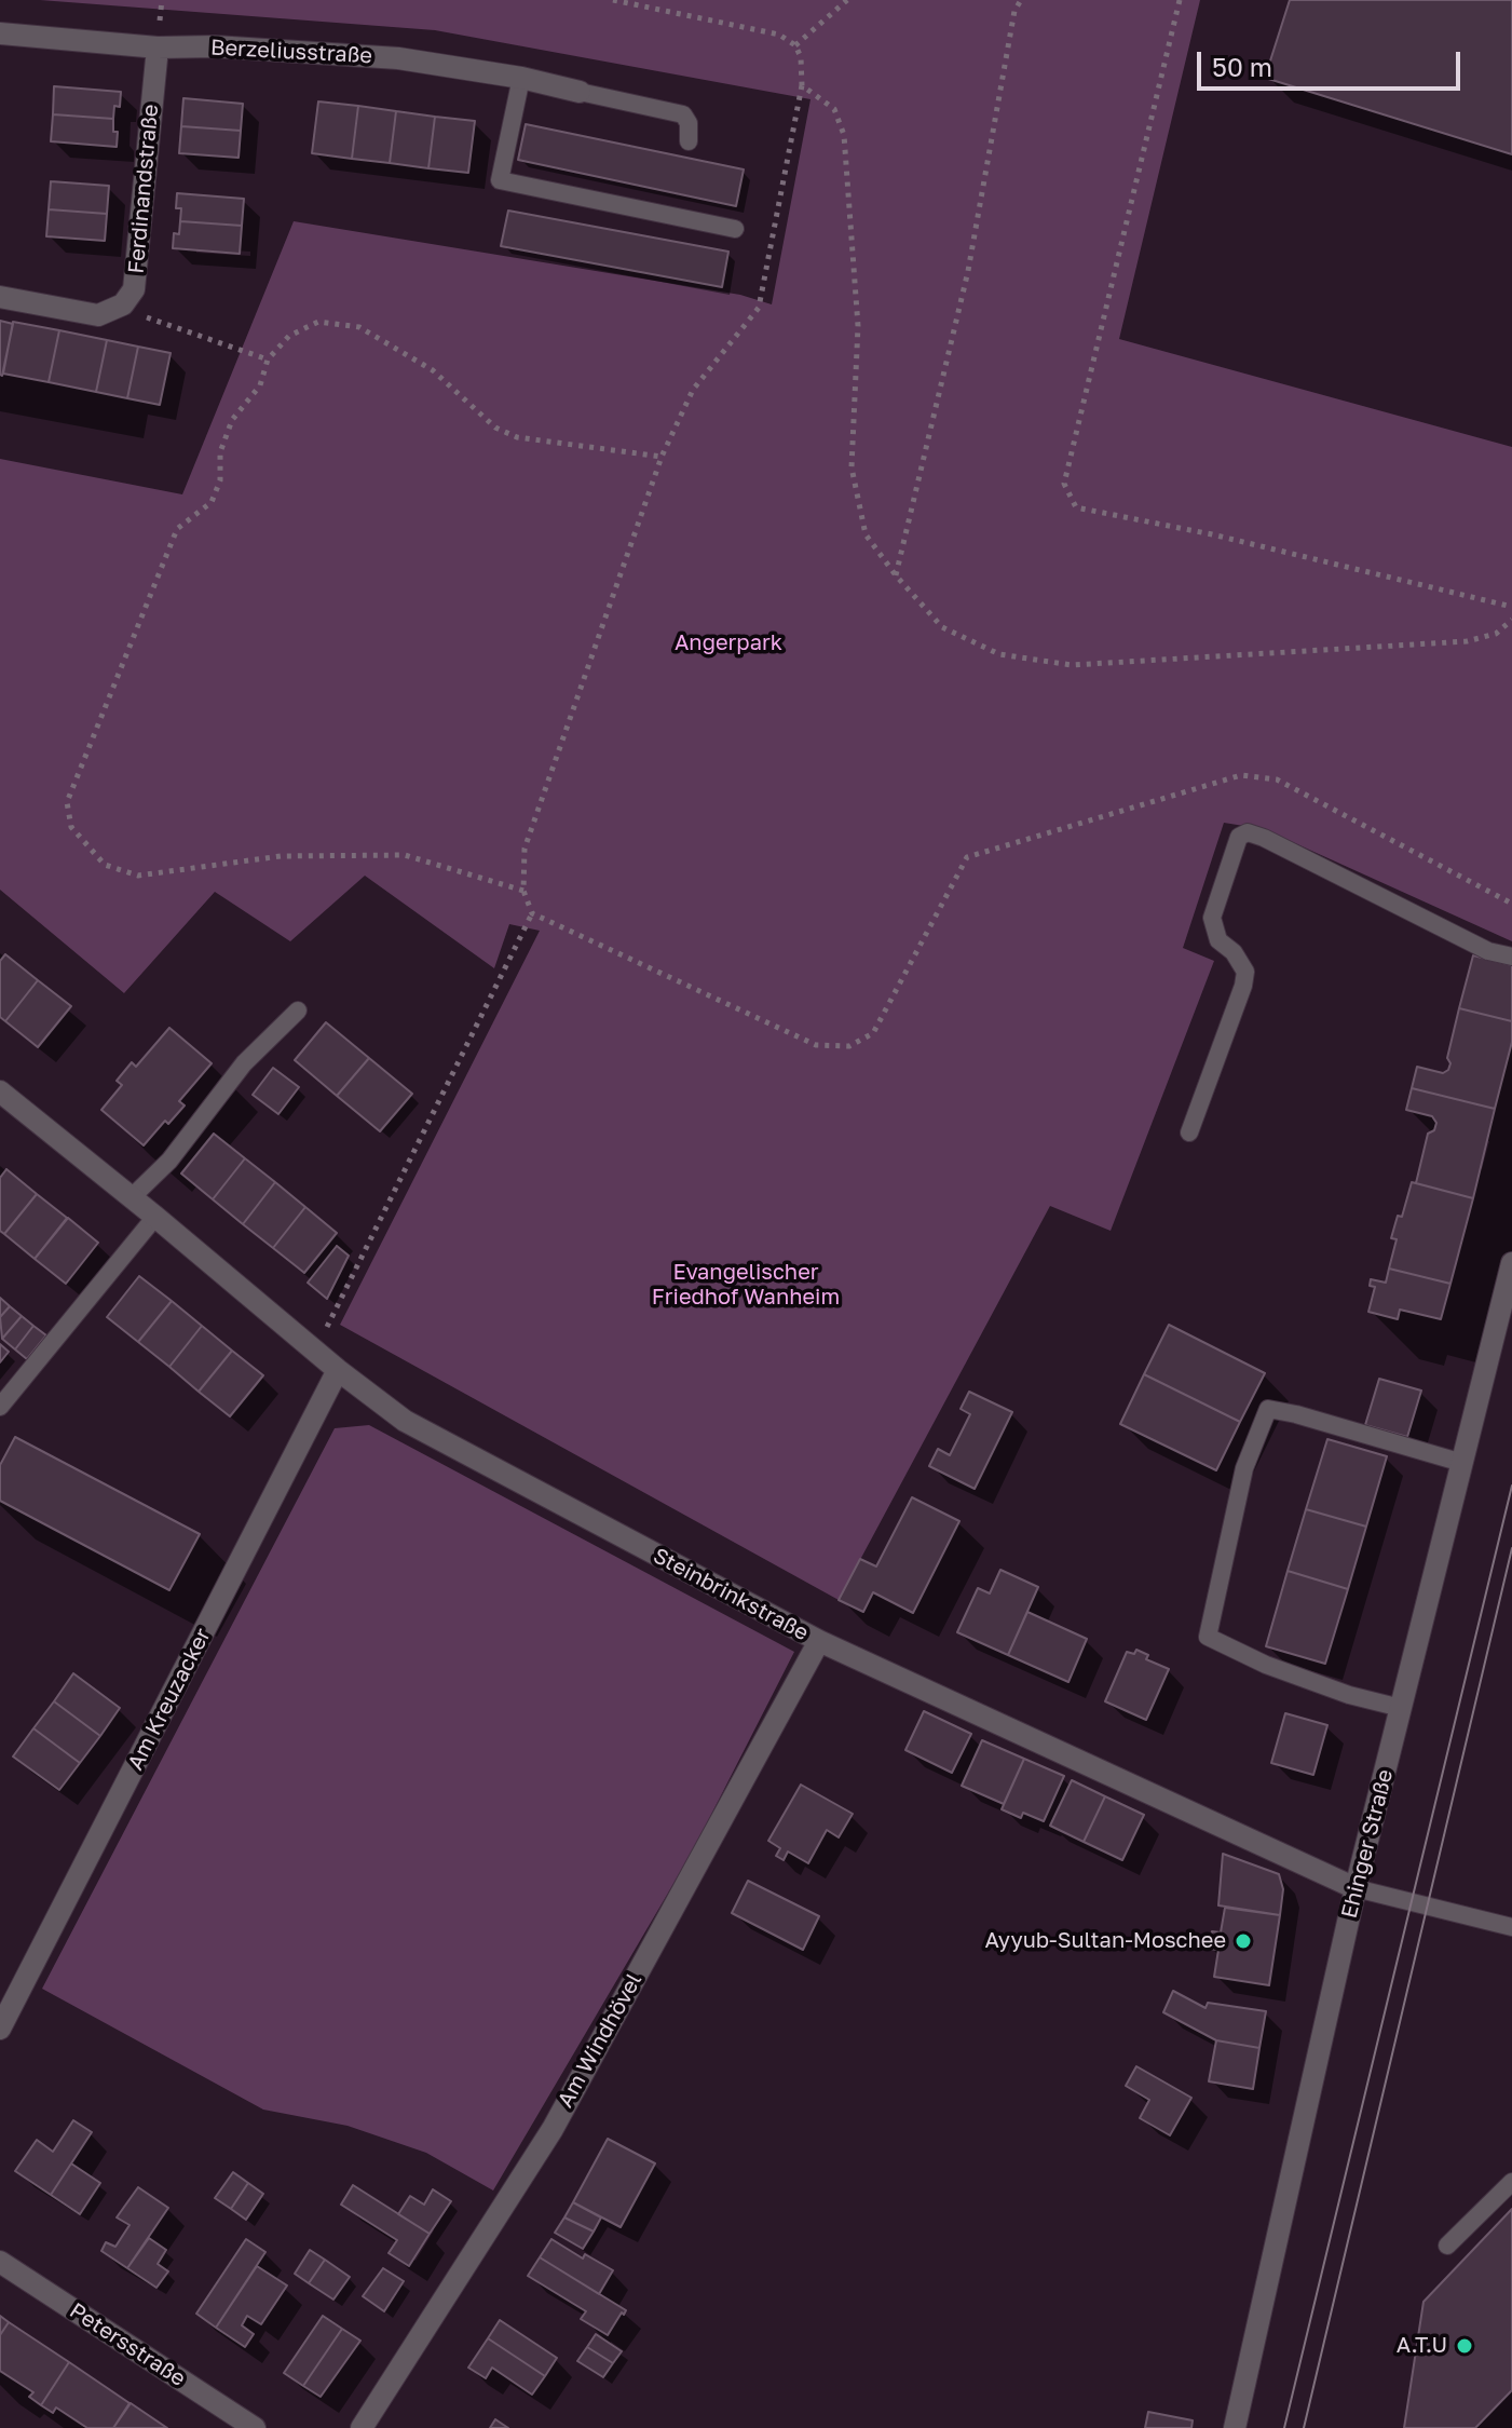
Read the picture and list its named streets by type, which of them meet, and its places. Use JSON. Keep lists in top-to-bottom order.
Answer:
{
  "streets": {
    "street": [
      "Berzeliusstraße",
      "Ferdinandstraße",
      "Steinbrinkstraße",
      "Am Kreuzacker",
      "Ehinger Straße",
      "Am Windhövel",
      "Petersstraße"
    ]
  },
  "crossings": [
    ["Berzeliusstraße", "Ferdinandstraße"],
    ["Steinbrinkstraße", "Am Kreuzacker"],
    ["Steinbrinkstraße", "Ehinger Straße"],
    ["Steinbrinkstraße", "Am Windhövel"]
  ],
  "parks": ["Angerpark", "Evangelischer Friedhof Wanheim"],
  "places": ["Ayyub-Sultan-Moschee", "A.T.U"],
  "scale_bar": "50 m"
}
